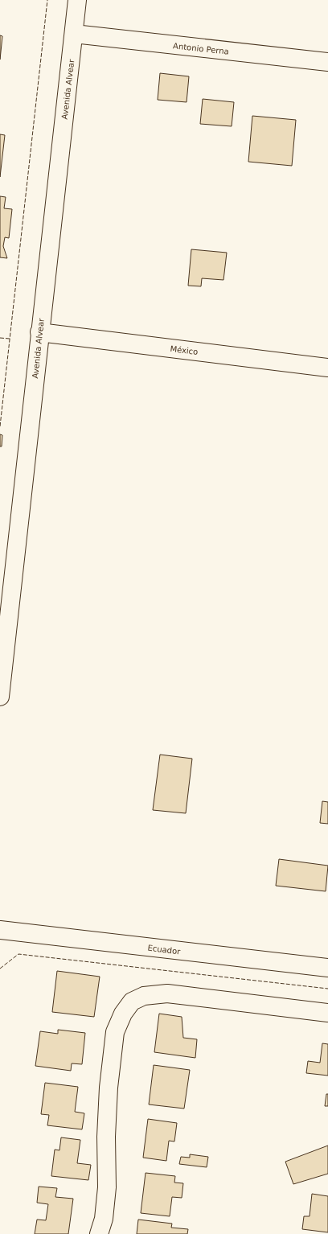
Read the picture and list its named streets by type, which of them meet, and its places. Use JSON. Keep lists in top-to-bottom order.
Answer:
{
  "streets": {
    "street": [
      "Antonio Perna",
      "Avenida Alvear",
      "México",
      "Ecuador"
    ]
  },
  "crossings": [
    ["Antonio Perna", "Avenida Alvear"],
    ["Avenida Alvear", "México"]
  ]
}
